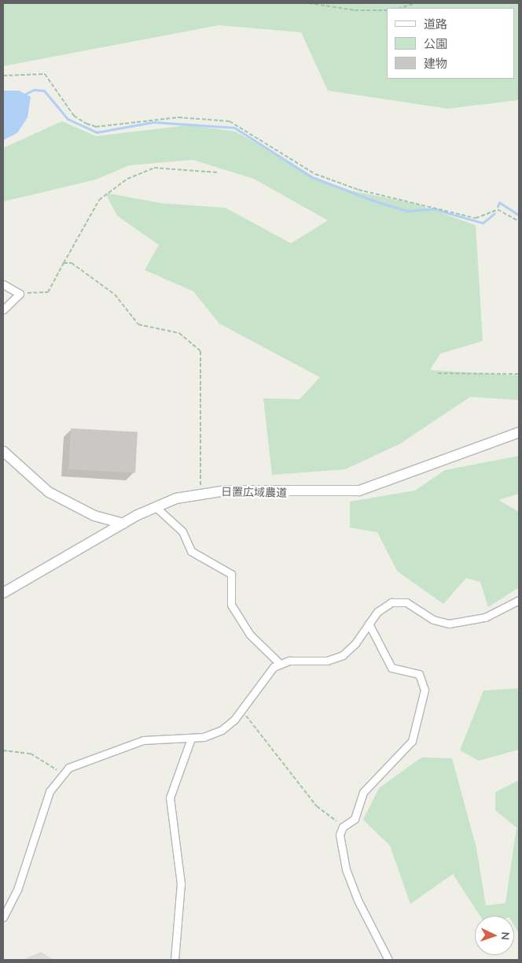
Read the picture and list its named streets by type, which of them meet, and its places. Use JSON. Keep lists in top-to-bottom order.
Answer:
{
  "streets": {
    "street": ["日置広域農道"]
  },
  "legend": ["道路", "公園", "建物"],
  "north": "right"
}
